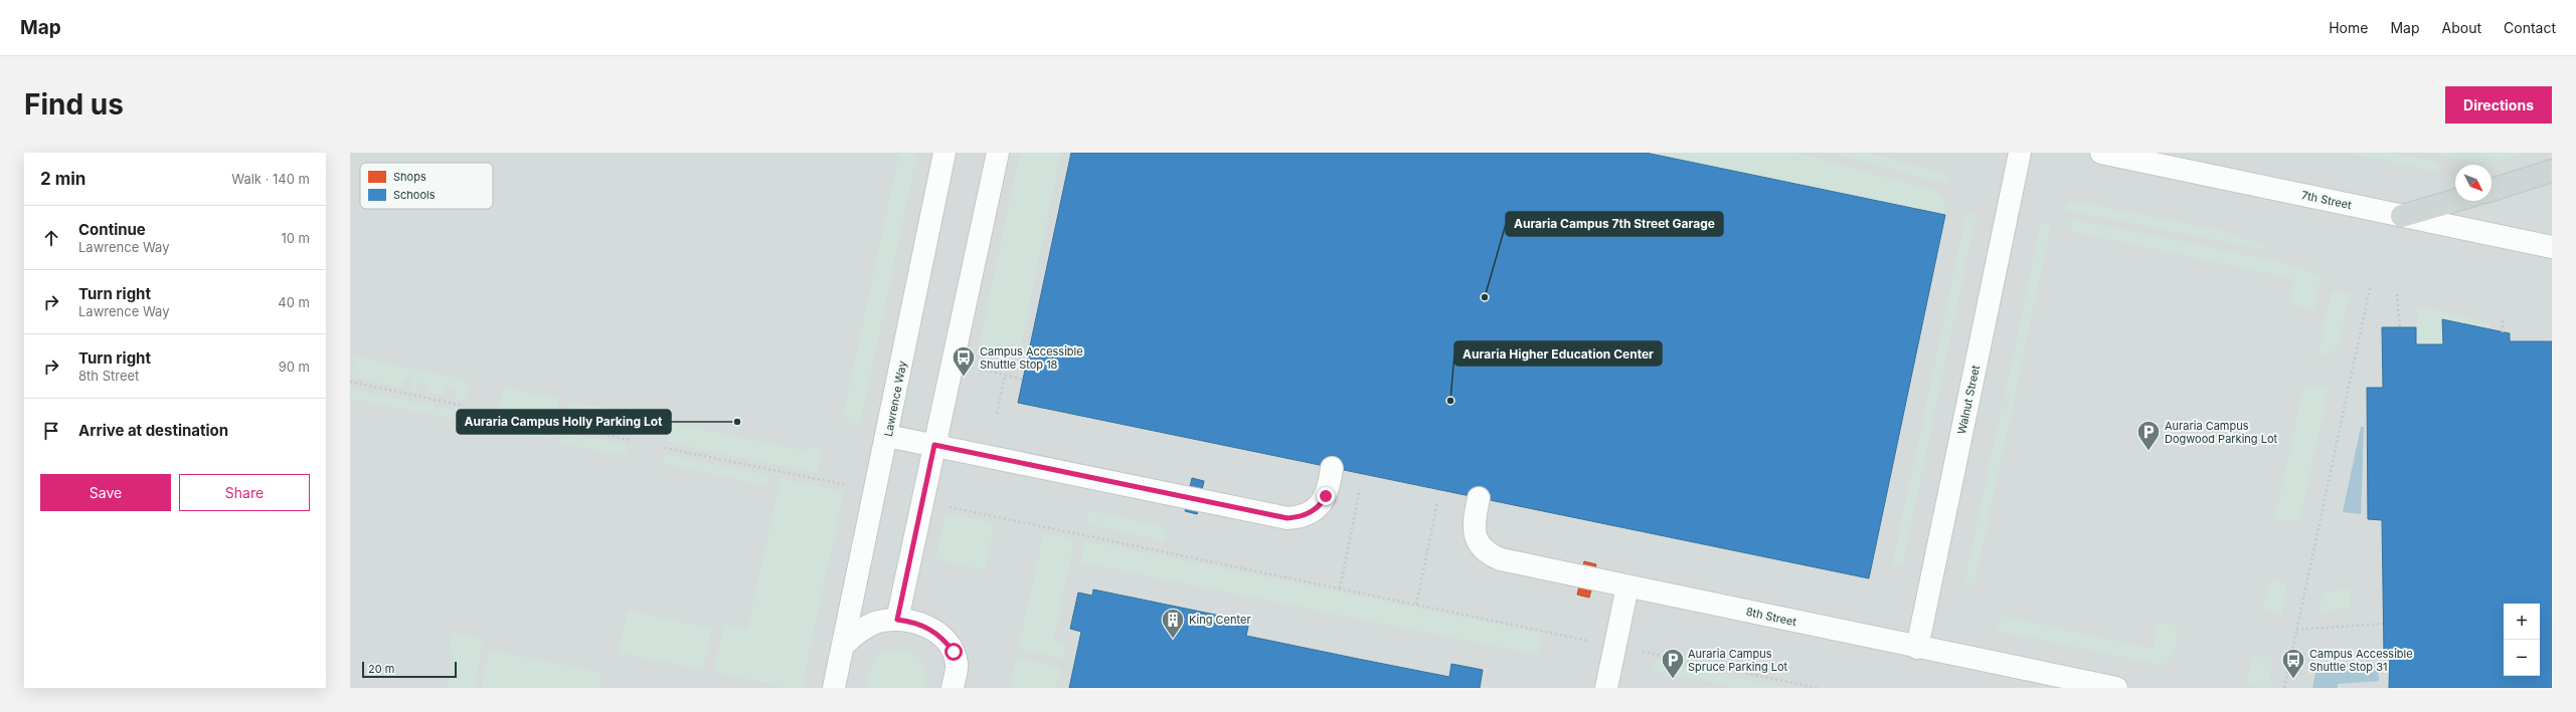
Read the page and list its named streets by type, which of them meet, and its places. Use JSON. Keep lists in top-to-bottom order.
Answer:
{
  "streets": {
    "street": [
      "7th Street",
      "Lawrence Way",
      "Walnut Street",
      "8th Street"
    ]
  },
  "crossings": [
    ["Walnut Street", "8th Street"]
  ],
  "places": {
    "other": ["Auraria Campus 7th Street Garage", "Auraria Higher Education Center", "Auraria Campus Holly Parking Lot"],
    "bus stop": ["Campus Accessible Shuttle Stop 18", "Campus Accessible Shuttle Stop 31"],
    "parking": ["Auraria Campus Dogwood Parking Lot", "Auraria Campus Spruce Parking Lot"],
    "building": ["King Center"]
  },
  "legend": ["Shops", "Schools"],
  "scale_bar": "20 m",
  "north": "bottom right",
  "page": {
    "header": "Map",
    "nav": [
      "Home",
      "Map",
      "About",
      "Contact"
    ],
    "buttons": [
      "Directions",
      ["Save", "Share"]
    ],
    "title": "Find us",
    "heading": ["2 min", "Walk · 140 m"],
    "list": [
      ["Continue", "Lawrence Way", "10 m"],
      ["Turn right", "Lawrence Way", "40 m"],
      ["Turn right", "8th Street", "90 m"],
      "Arrive at destination"
    ],
    "map_buttons": ["+", "−"],
    "scale": "20 m"
  }
}
